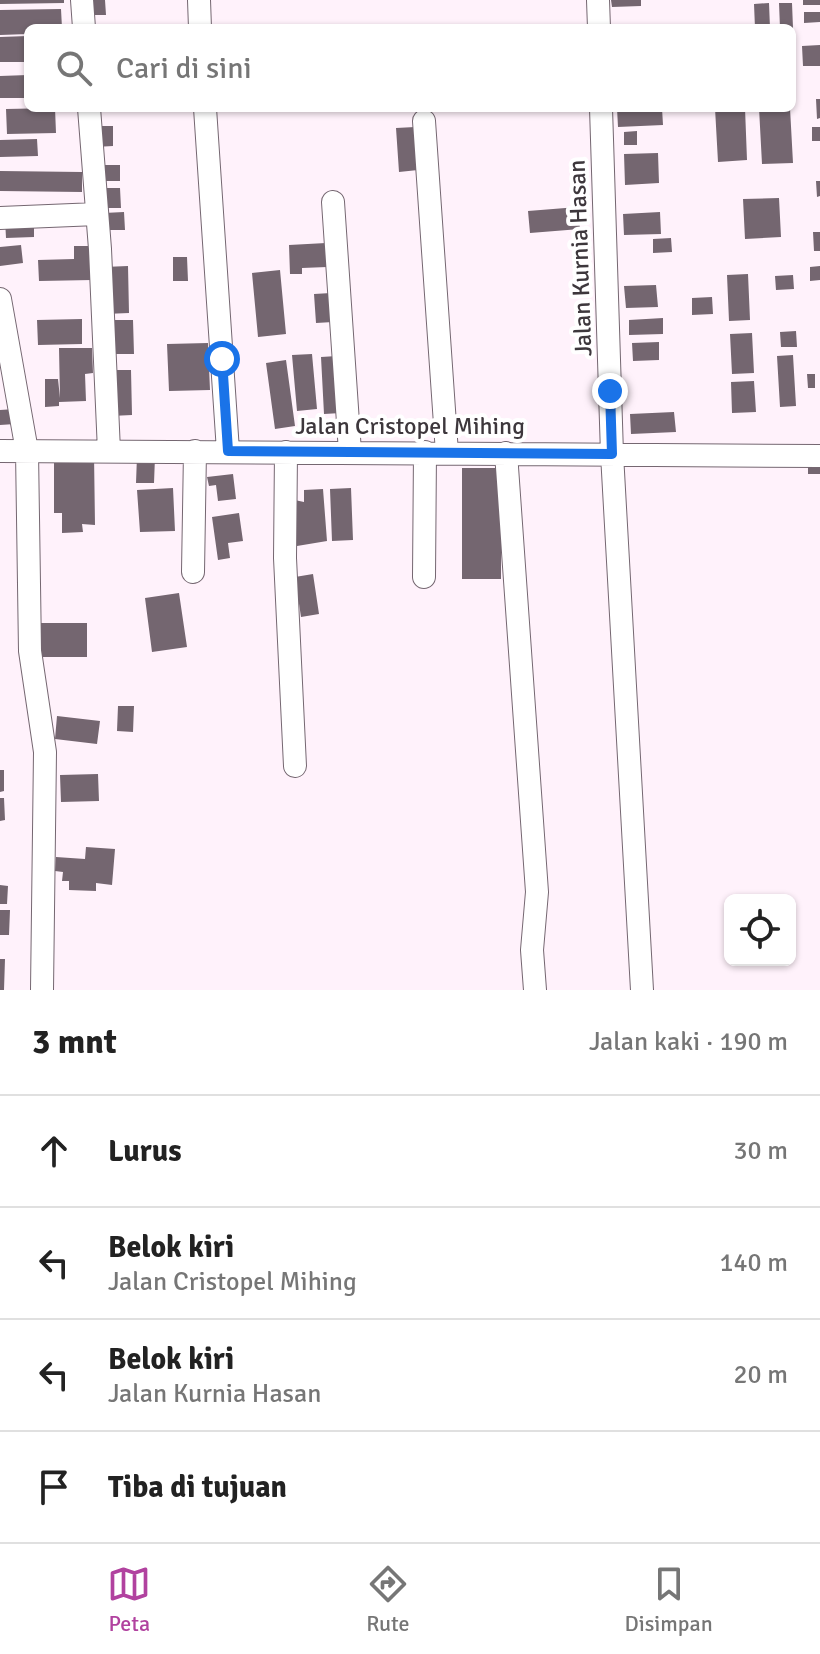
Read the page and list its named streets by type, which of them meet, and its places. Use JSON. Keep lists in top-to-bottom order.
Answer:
{
  "streets": {
    "street": ["Jalan Kurnia Hasan", "Jalan Cristopel Mihing"]
  },
  "crossings": [
    ["Jalan Kurnia Hasan", "Jalan Cristopel Mihing"]
  ],
  "page": {
    "search": "Cari di sini",
    "heading": ["3 mnt", "Jalan kaki · 190 m"],
    "list": [
      ["Lurus", "30 m"],
      ["Belok kiri", "Jalan Cristopel Mihing", "140 m"],
      ["Belok kiri", "Jalan Kurnia Hasan", "20 m"],
      "Tiba di tujuan"
    ],
    "nav": ["Peta", "Rute", "Disimpan"]
  }
}
